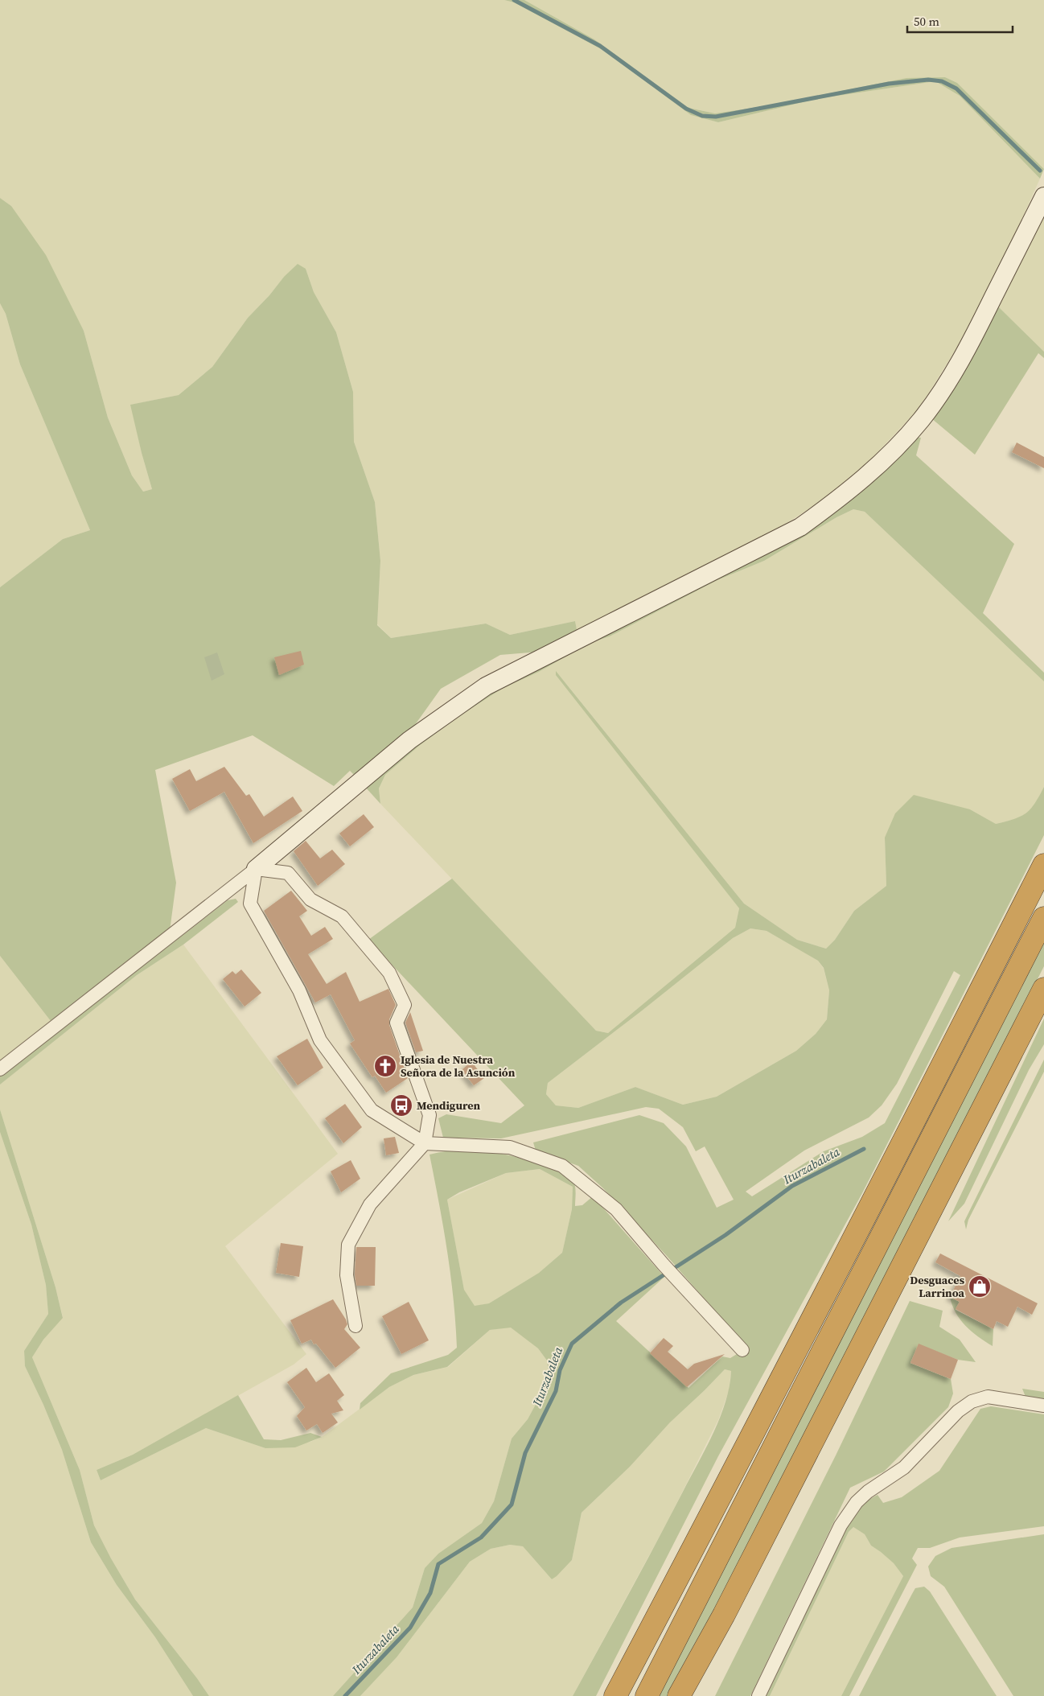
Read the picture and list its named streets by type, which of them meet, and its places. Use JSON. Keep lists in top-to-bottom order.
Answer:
{
  "water": ["Iturzabaleta"],
  "places": {
    "church": ["Iglesia de Nuestra Señora de la Asunción"],
    "bus stop": ["Mendiguren"],
    "shop": ["Desguaces Larrinoa"]
  },
  "scale_bar": "50 m"
}
